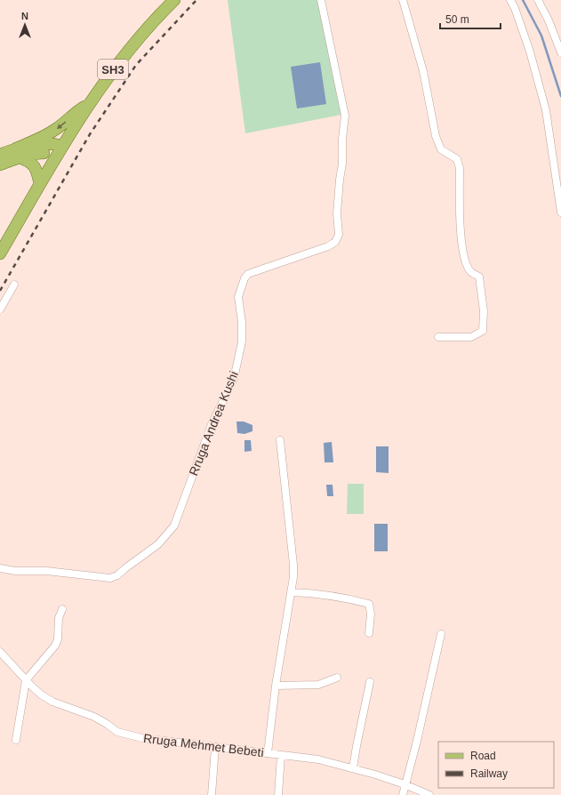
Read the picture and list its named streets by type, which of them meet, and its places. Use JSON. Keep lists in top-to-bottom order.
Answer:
{
  "streets": {
    "main road": ["SH3"],
    "street": ["Rruga Andrea Kushi", "Rruga Mehmet Bebeti"]
  },
  "legend": ["Road", "Railway"],
  "scale_bar": "50 m",
  "north": "top"
}
